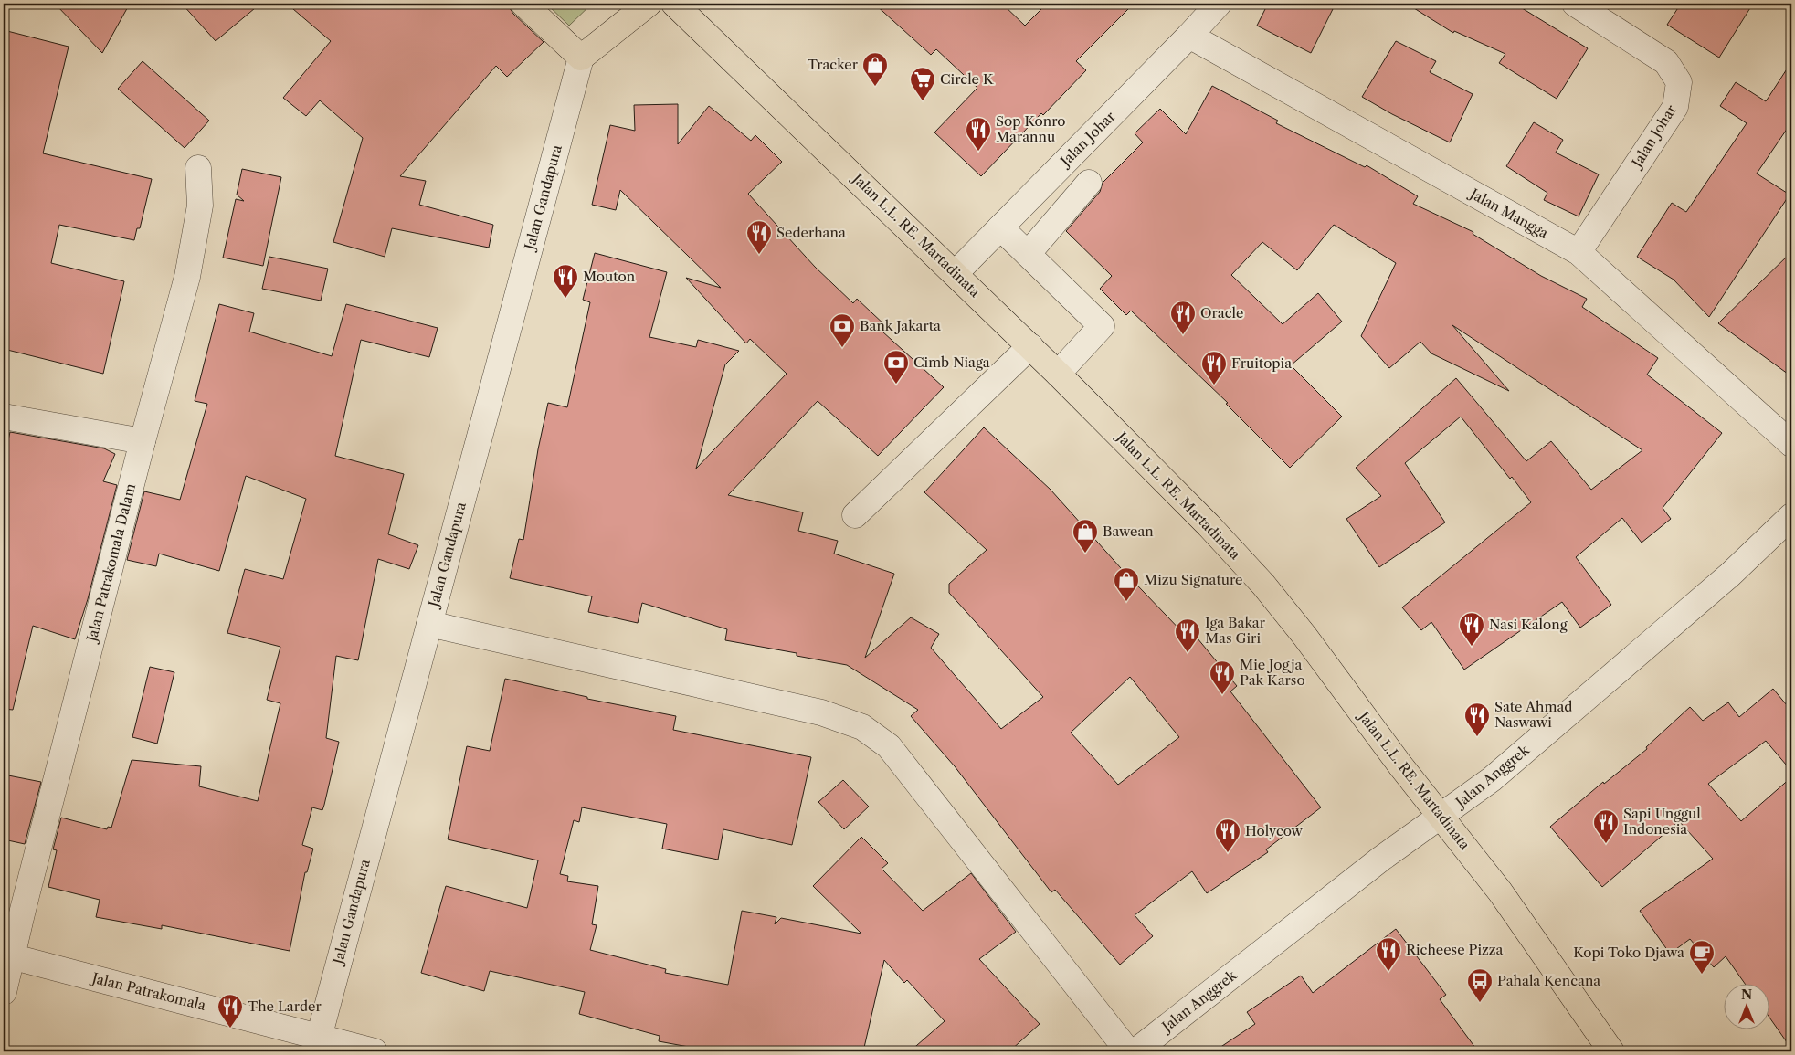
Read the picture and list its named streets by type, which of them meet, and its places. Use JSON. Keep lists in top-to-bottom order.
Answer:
{
  "streets": {
    "main road": ["Jalan L.L. RE. Martadinata"],
    "street": [
      "Jalan Johar",
      "Jalan Gandapura",
      "Jalan Mangga",
      "Jalan Patrakomala Dalam",
      "Jalan Anggrek",
      "Jalan Patrakomala"
    ]
  },
  "crossings": [
    ["Jalan Johar", "Jalan Mangga"],
    ["Jalan Johar", "Jalan L.L. RE. Martadinata"],
    ["Jalan Gandapura", "Jalan Patrakomala"],
    ["Jalan L.L. RE. Martadinata", "Jalan Anggrek"],
    ["Jalan Patrakomala Dalam", "Jalan Patrakomala"]
  ],
  "places": {
    "shop": ["Tracker", "Bawean", "Mizu Signature"],
    "supermarket": ["Circle K"],
    "restaurant": [
      "Sop Konro Marannu",
      "Sederhana",
      "Mouton",
      "Oracle",
      "Fruitopia",
      "Nasi Kalong",
      "Iga Bakar Mas Giri",
      "Mie Jogja Pak Karso",
      "Sate Ahmad Naswawi",
      "Sapi Unggul Indonesia",
      "Holycow",
      "Richeese Pizza",
      "The Larder"
    ],
    "bank": ["Bank Jakarta", "Cimb Niaga"],
    "cafe": ["Kopi Toko Djawa"],
    "bus stop": ["Pahala Kencana"]
  },
  "north": "top"
}
